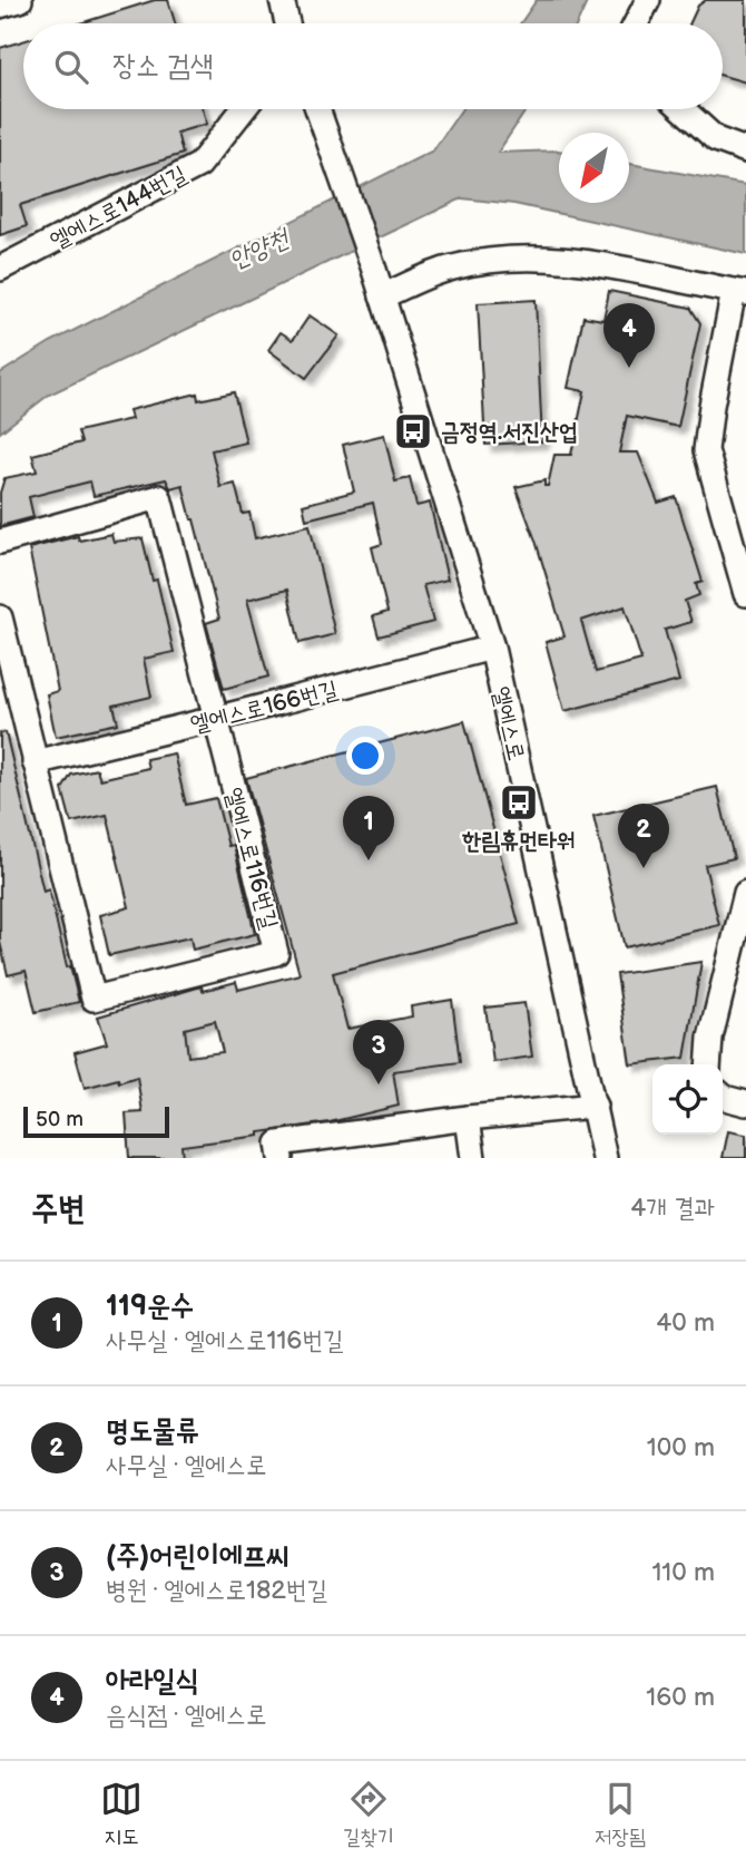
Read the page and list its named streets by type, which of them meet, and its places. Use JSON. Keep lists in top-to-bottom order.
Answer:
{
  "streets": {
    "street": [
      "엘에스로144번길",
      "엘에스로166번길",
      "엘에스로",
      "엘에스로116번길"
    ]
  },
  "crossings": [
    ["엘에스로166번길", "엘에스로"],
    ["엘에스로166번길", "엘에스로116번길"]
  ],
  "water": ["안양천"],
  "places": {
    "bus stop": ["금정역.서진산업", "한림휴먼타워"]
  },
  "scale_bar": "50 m",
  "north": "bottom left",
  "page": {
    "search": "장소 검색",
    "pins": [
      "4",
      "1",
      "2",
      "3"
    ],
    "scale": "50 m",
    "heading": ["주변", "4개 결과"],
    "list": [
      {
        "mark": "1",
        "name": "119운수",
        "note": "사무실 · 엘에스로116번길",
        "value": "40 m"
      },
      {
        "mark": "2",
        "name": "명도물류",
        "note": "사무실 · 엘에스로",
        "value": "100 m"
      },
      {
        "mark": "3",
        "name": "(주)어린이에프씨",
        "note": "병원 · 엘에스로182번길",
        "value": "110 m"
      },
      {
        "mark": "4",
        "name": "아라일식",
        "note": "음식점 · 엘에스로",
        "value": "160 m"
      }
    ],
    "nav": ["지도", "길찾기", "저장됨"]
  }
}
